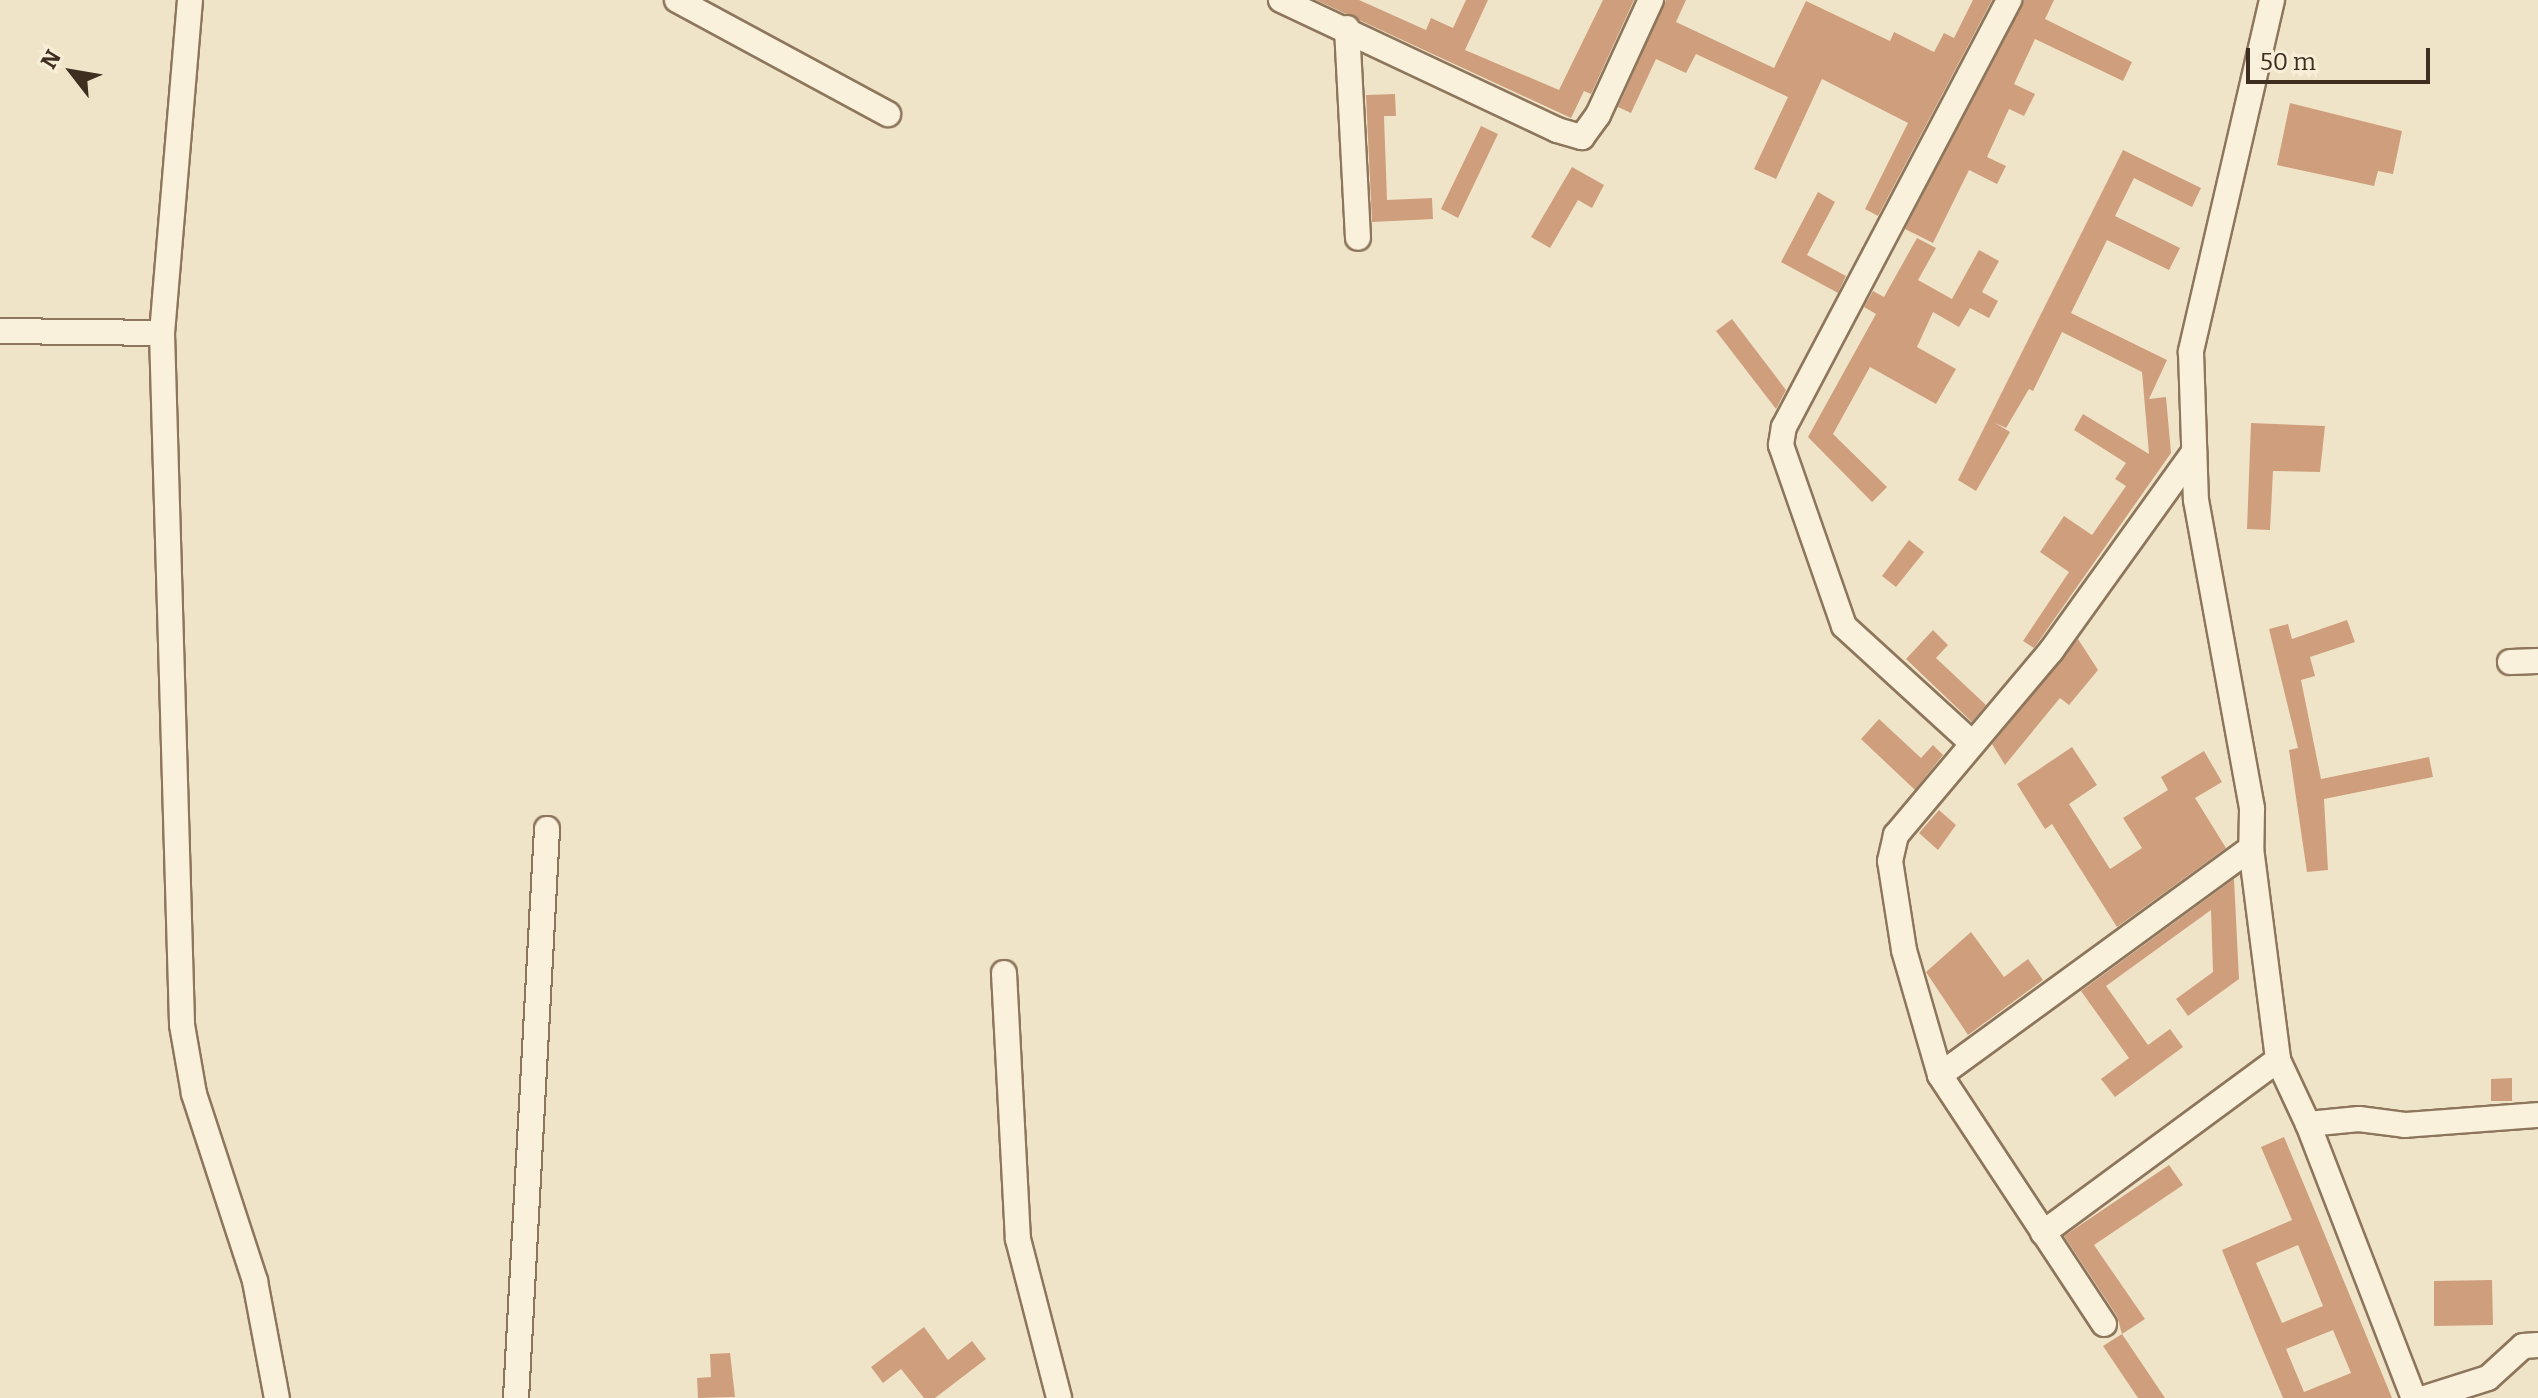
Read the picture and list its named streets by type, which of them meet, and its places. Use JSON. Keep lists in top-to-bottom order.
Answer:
{
  "scale_bar": "50 m",
  "north": "top left"
}
